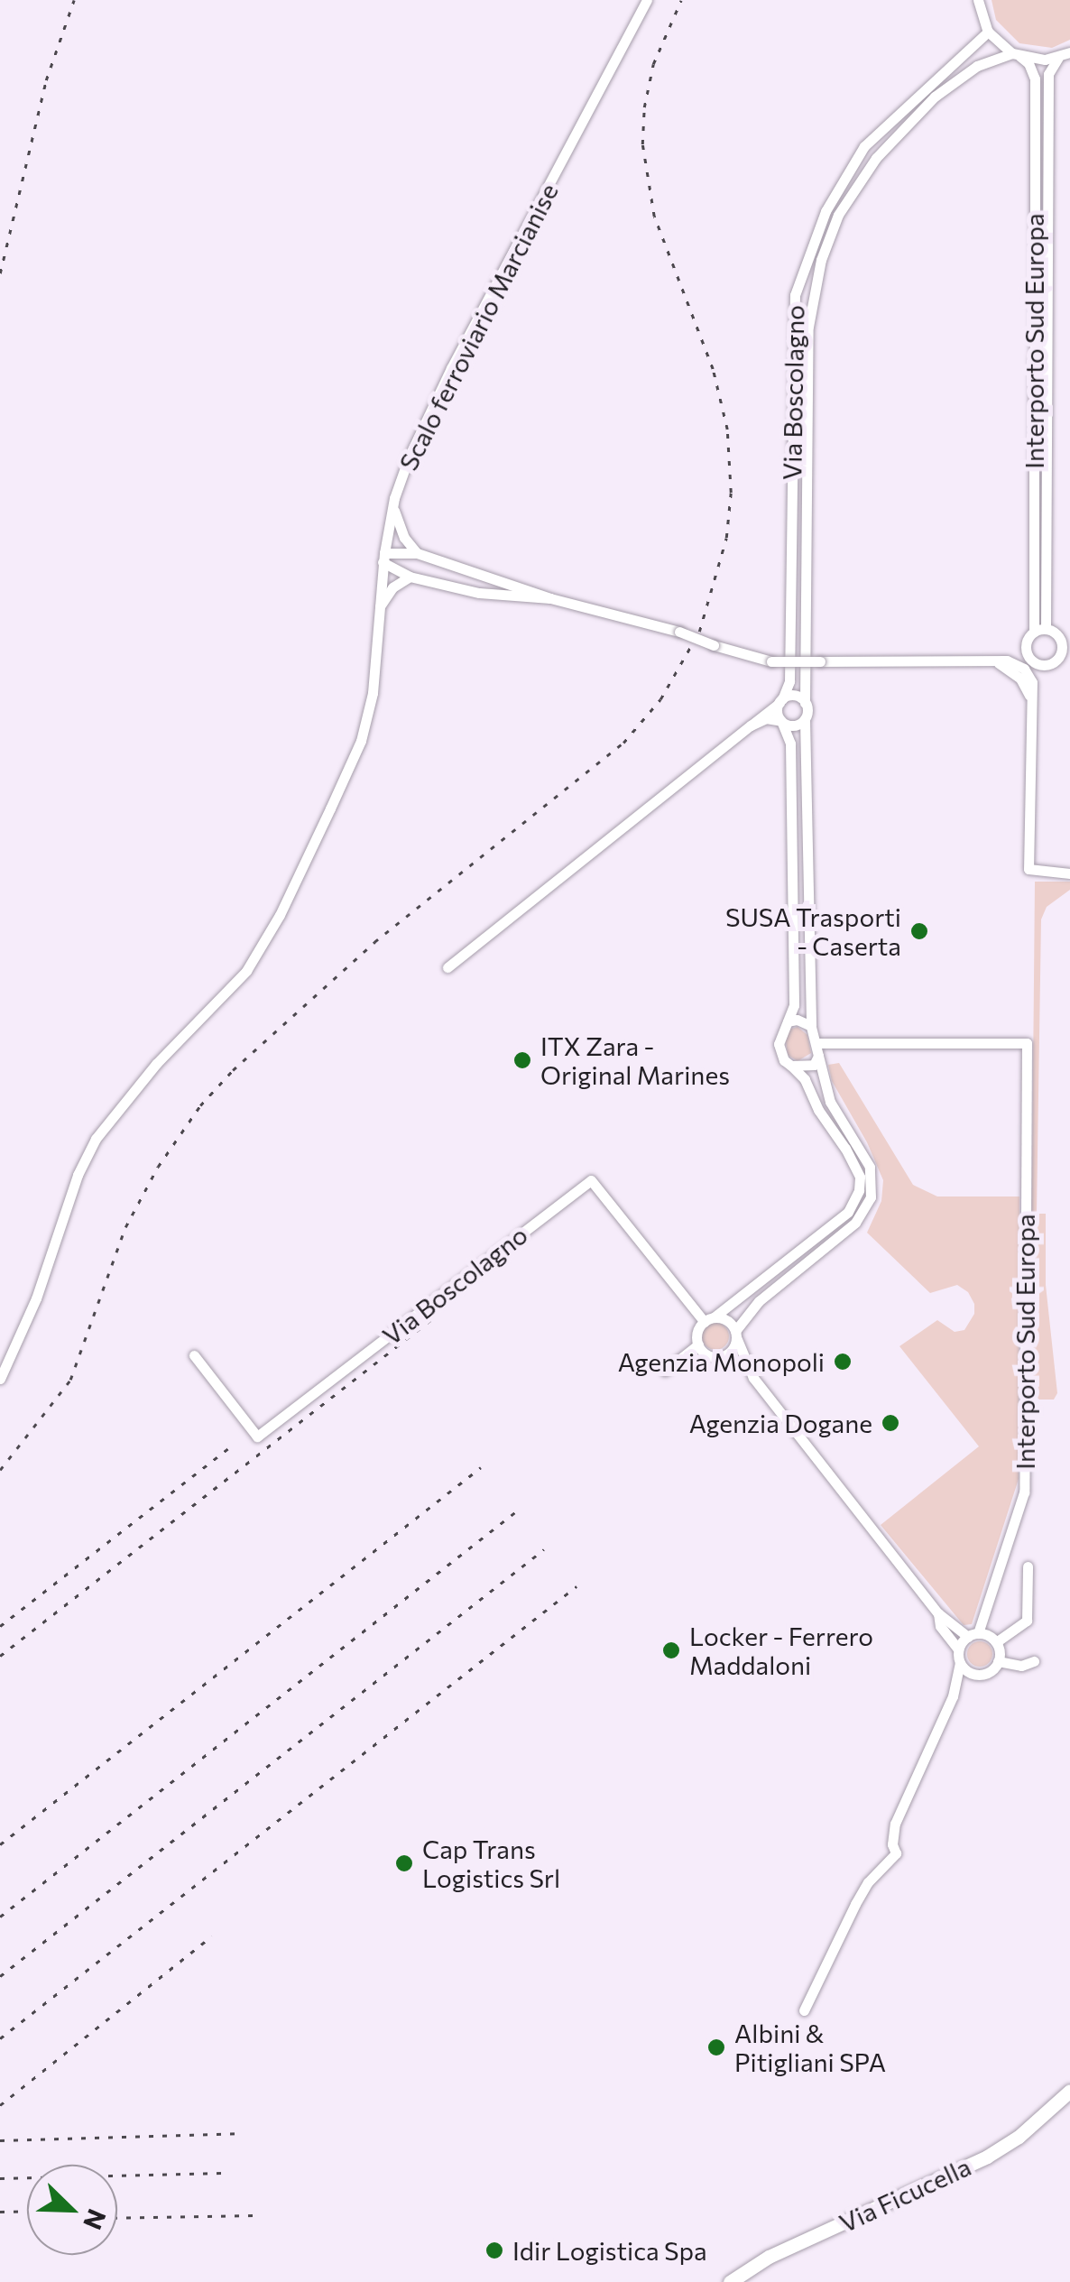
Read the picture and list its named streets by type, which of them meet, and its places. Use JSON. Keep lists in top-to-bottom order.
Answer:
{
  "streets": {
    "street": [
      "Scalo ferroviario Marcianise",
      "Interporto Sud Europa",
      "Via Boscolagno",
      "Via Ficucella"
    ]
  },
  "crossings": [
    ["Interporto Sud Europa", "Via Boscolagno"]
  ],
  "places": [
    "SUSA Trasporti - Caserta",
    "ITX Zara - Original Marines",
    "Agenzia Monopoli",
    "Agenzia Dogane",
    "Locker - Ferrero Maddaloni",
    "Cap Trans Logistics Srl",
    "Albini & Pitigliani SPA",
    "Idir Logistica Spa"
  ],
  "north": "bottom right"
}
